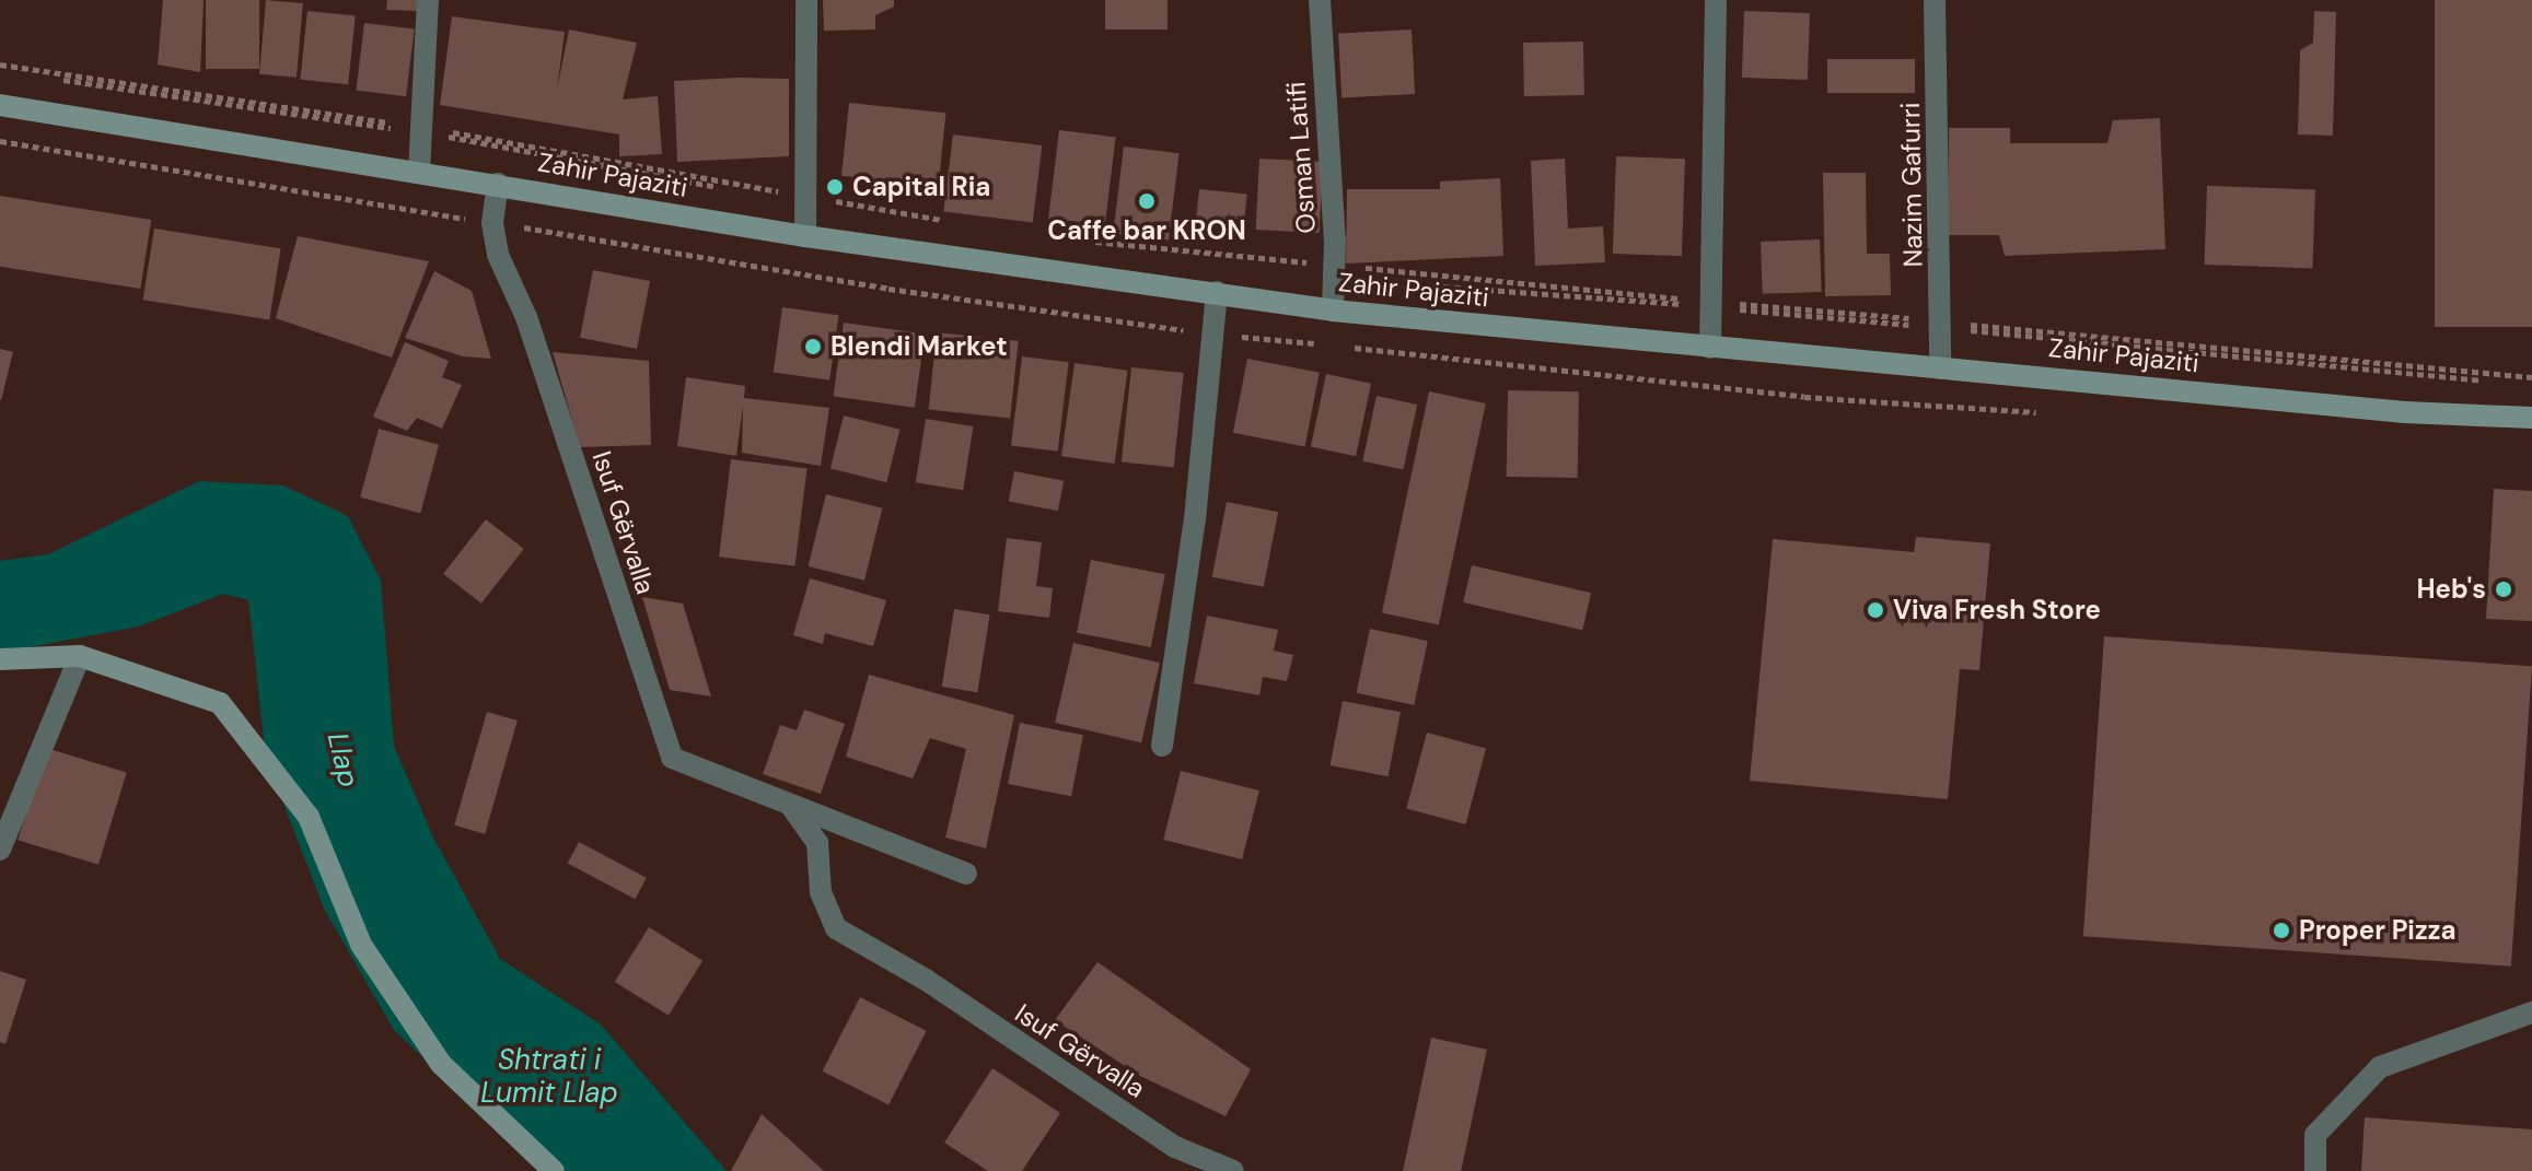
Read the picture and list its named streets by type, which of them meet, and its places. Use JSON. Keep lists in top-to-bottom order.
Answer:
{
  "streets": {
    "main road": ["Zahir Pajaziti"],
    "street": ["Osman Latifi", "Nazim Gafurri", "Isuf Gërvalla"]
  },
  "crossings": [
    ["Osman Latifi", "Zahir Pajaziti"],
    ["Zahir Pajaziti", "Nazim Gafurri"],
    ["Zahir Pajaziti", "Isuf Gërvalla"]
  ],
  "water": ["Llap", "Shtrati i Lumit Llap"],
  "places": [
    "Capital Ria",
    "Caffe bar KRON",
    "Blendi Market",
    "Heb's",
    "Viva Fresh Store",
    "Proper Pizza"
  ]
}
